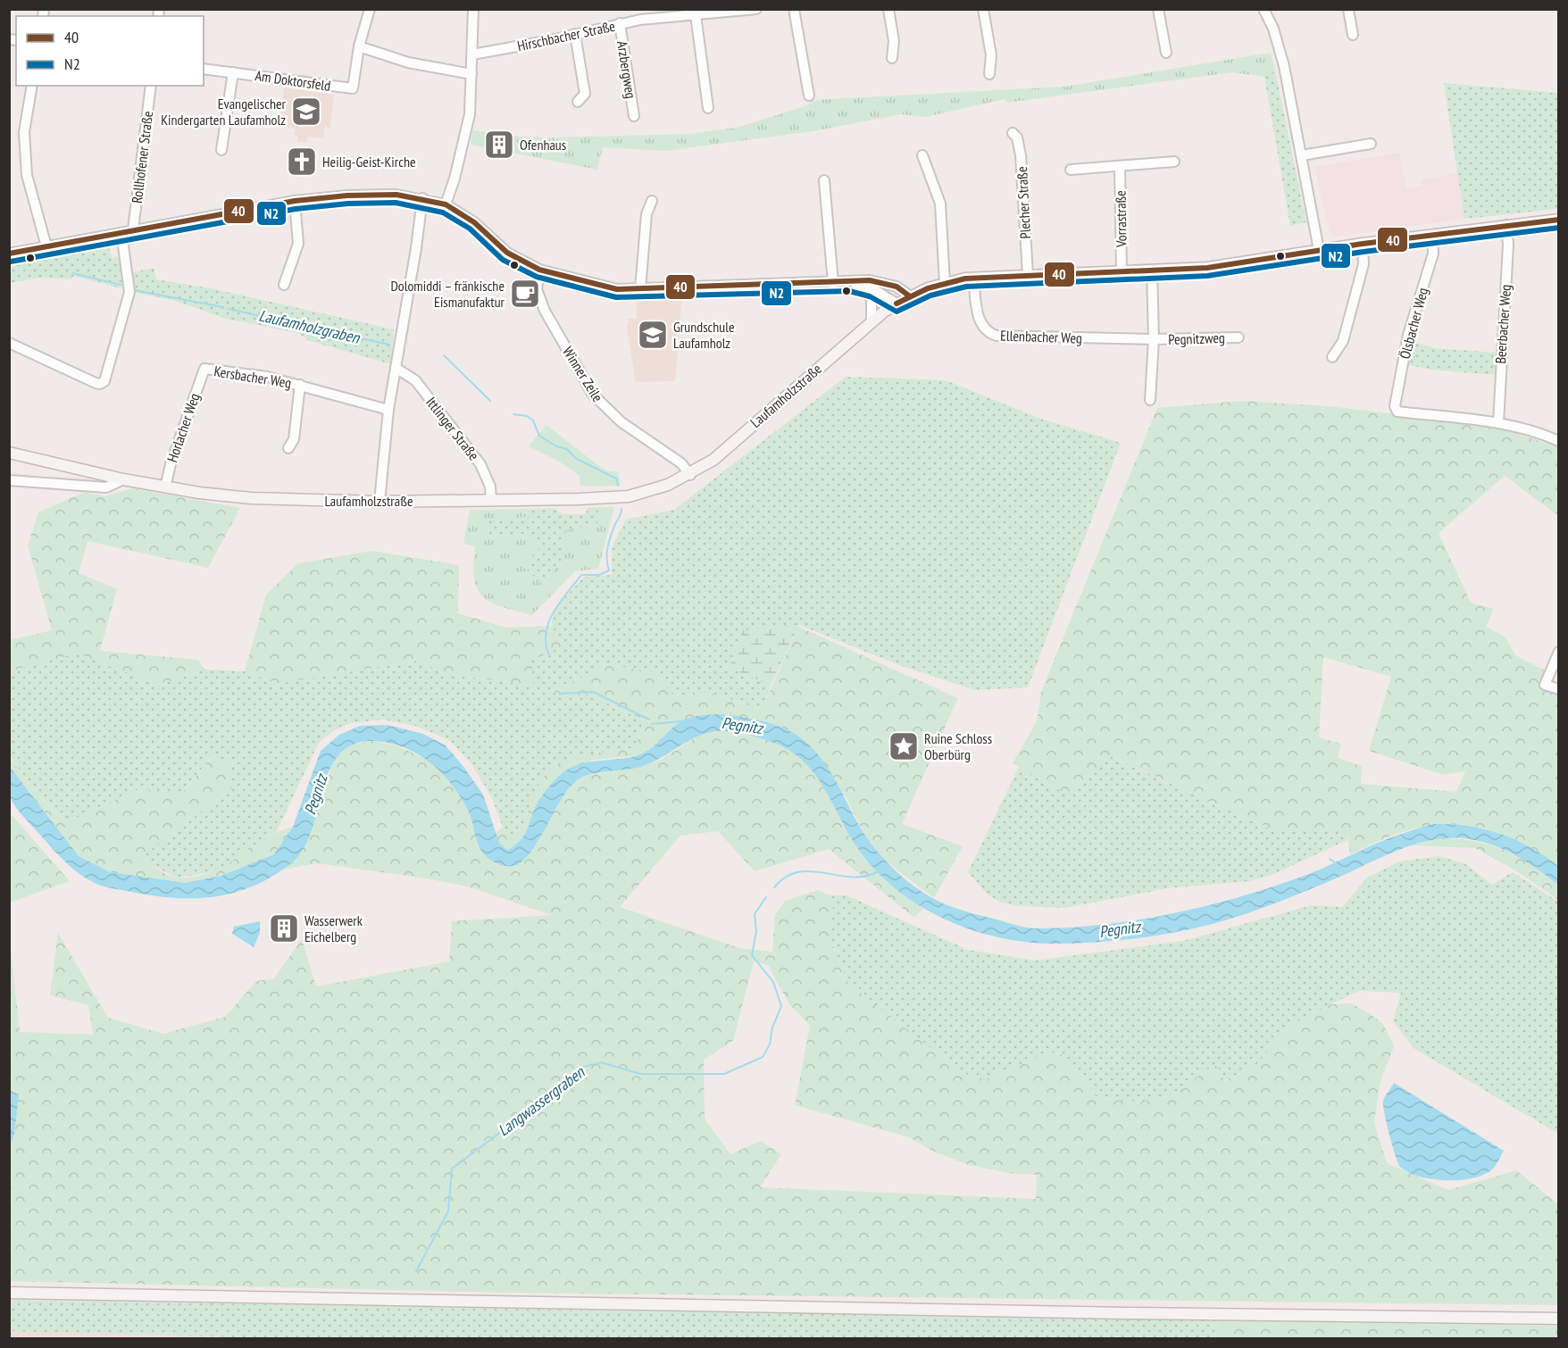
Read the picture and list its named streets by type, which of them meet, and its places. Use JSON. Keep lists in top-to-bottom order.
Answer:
{
  "streets": {
    "main road": ["Laufamholzstraße"],
    "street": [
      "Hirschbacher Straße",
      "Arzbergweg",
      "Am Doktorsfeld",
      "Rollhofener Straße",
      "Plecher Straße",
      "Vorrastraße",
      "Ölsbacher Weg",
      "Beerbacher Weg",
      "Ellenbacher Weg",
      "Pegnitzweg",
      "Winner Zeile",
      "Kersbacher Weg",
      "Horlacher Weg",
      "Ittlinger Straße"
    ]
  },
  "crossings": [
    ["Hirschbacher Straße", "Arzbergweg"],
    ["Plecher Straße", "Laufamholzstraße"],
    ["Vorrastraße", "Laufamholzstraße"],
    ["Ölsbacher Weg", "Beerbacher Weg"],
    ["Ölsbacher Weg", "Laufamholzstraße"],
    ["Beerbacher Weg", "Laufamholzstraße"],
    ["Ellenbacher Weg", "Pegnitzweg"],
    ["Ellenbacher Weg", "Laufamholzstraße"],
    ["Pegnitzweg", "Laufamholzstraße"],
    ["Winner Zeile", "Laufamholzstraße"],
    ["Kersbacher Weg", "Horlacher Weg"],
    ["Laufamholzstraße", "Horlacher Weg"],
    ["Laufamholzstraße", "Ittlinger Straße"]
  ],
  "water": ["Laufamholzgraben", "Pegnitz", "Langwassergraben"],
  "places": {
    "school or university": ["Evangelischer Kindergarten Laufamholz", "Grundschule Laufamholz"],
    "building": ["Ofenhaus", "Wasserwerk Eichelberg"],
    "church": ["Heilig-Geist-Kirche"],
    "cafe": ["Dolomiddi – fränkische Eismanufaktur"],
    "place": ["Ruine Schloss Oberbürg"]
  },
  "lines": ["transit line 40", "transit line N2"],
  "legend": ["40", "N2"]
}
